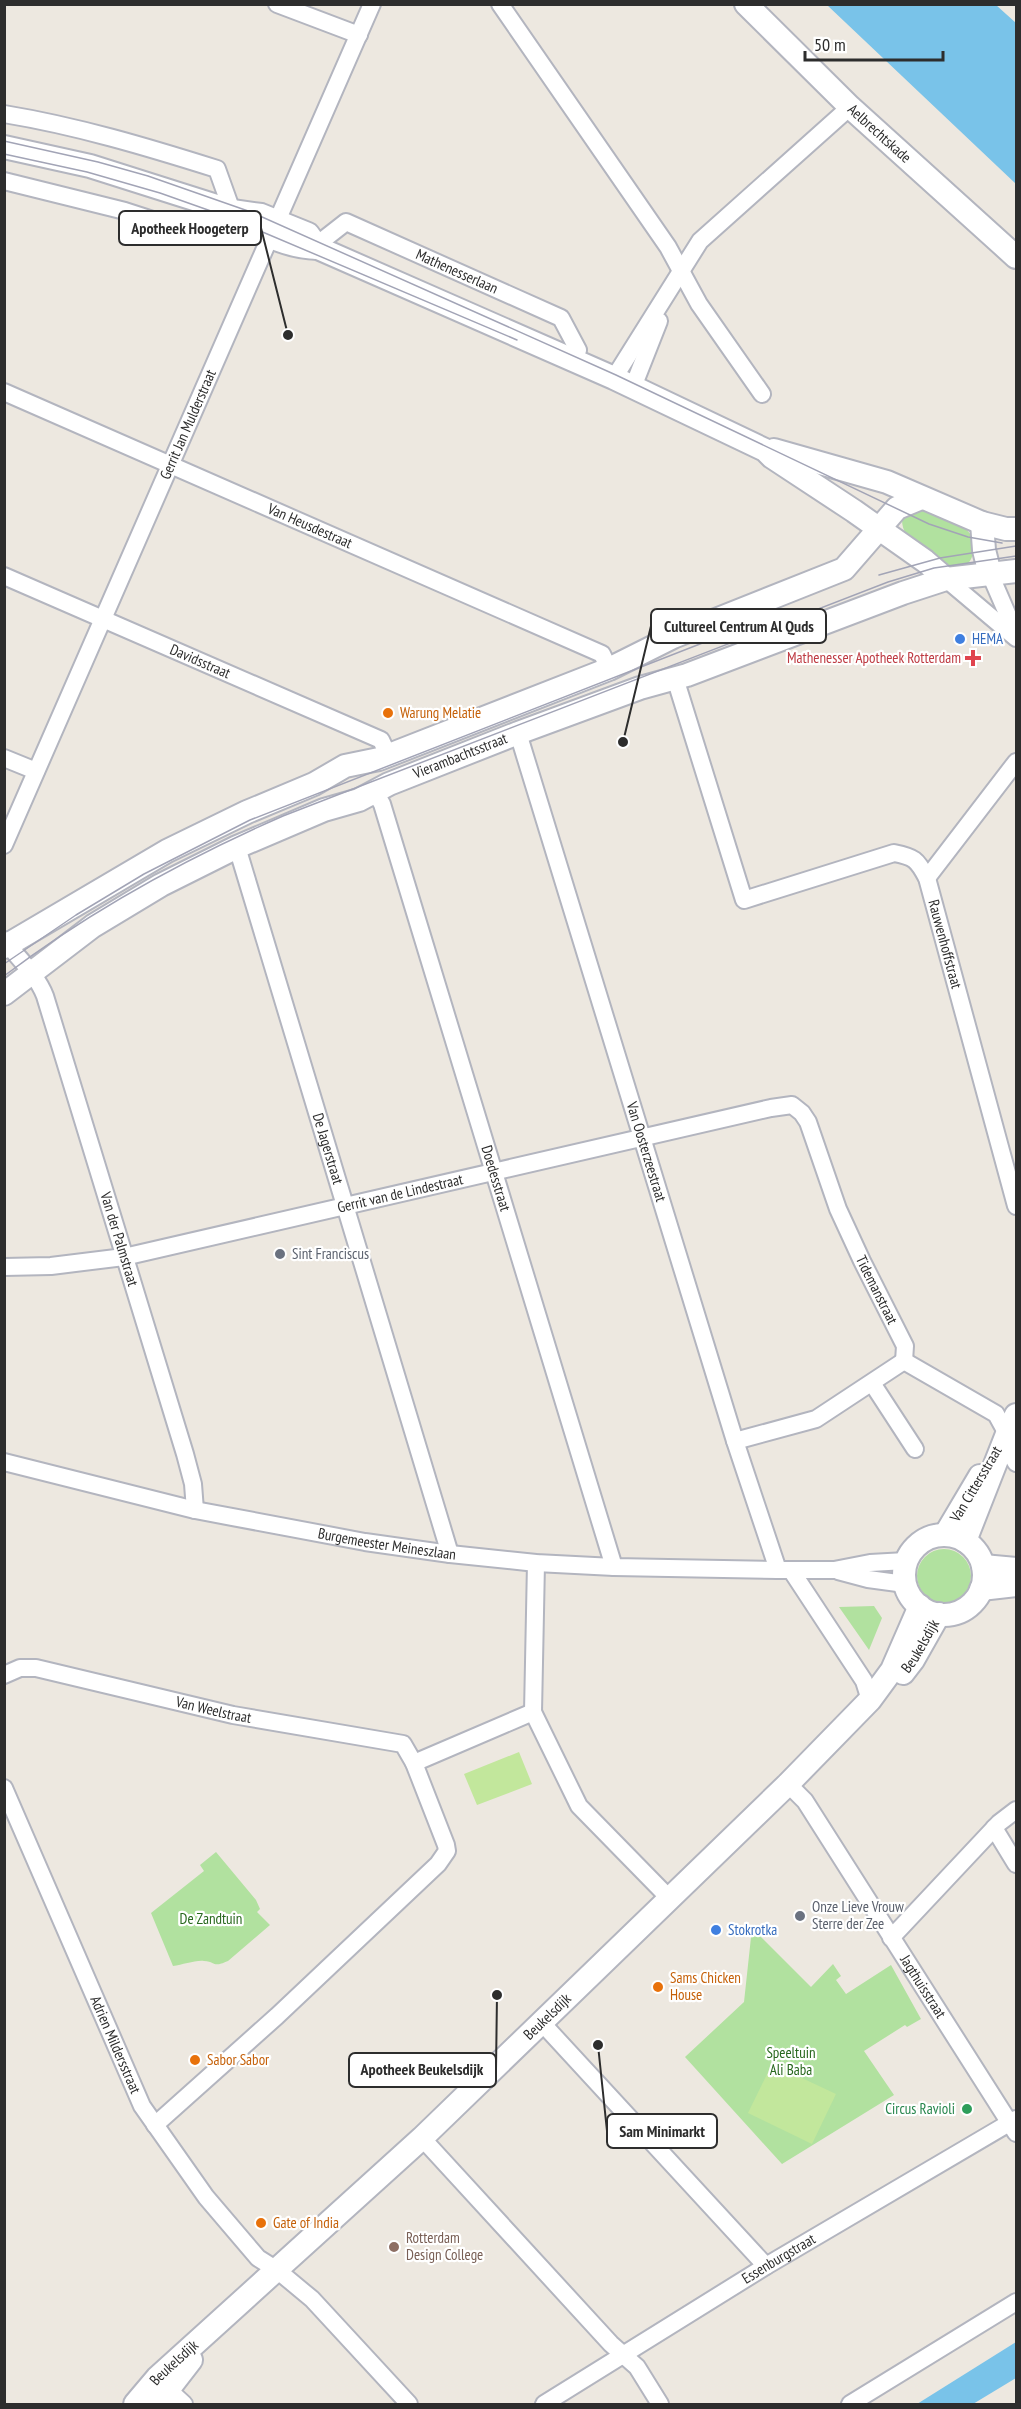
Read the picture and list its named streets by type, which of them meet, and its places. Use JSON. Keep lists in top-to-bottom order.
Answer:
{
  "streets": {
    "street": [
      "Aelbrechtskade",
      "Mathenesserlaan",
      "Gerrit Jan Mulderstraat",
      "Van Heusdestraat",
      "Davidsstraat",
      "Vierambachtsstraat",
      "Rauwenhoffstraat",
      "De Jagerstraat",
      "Van Oosterzeestraat",
      "Doedesstraat",
      "Gerrit van de Lindestraat",
      "Van der Palmstraat",
      "Tidemanstraat",
      "Van Cittersstraat",
      "Burgemeester Meineszlaan",
      "Beukelsdijk",
      "Van Weelstraat",
      "Jagthuisstraat",
      "Adrien Mildersstraat",
      "Essenburgstraat"
    ]
  },
  "crossings": [
    ["Gerrit Jan Mulderstraat", "Van Heusdestraat"],
    ["Gerrit Jan Mulderstraat", "Davidsstraat"],
    ["Van Heusdestraat", "Vierambachtsstraat"],
    ["Davidsstraat", "Vierambachtsstraat"],
    ["Vierambachtsstraat", "Rauwenhoffstraat"],
    ["Vierambachtsstraat", "De Jagerstraat"],
    ["Vierambachtsstraat", "Van Oosterzeestraat"],
    ["Vierambachtsstraat", "Doedesstraat"],
    ["Vierambachtsstraat", "Van der Palmstraat"],
    ["De Jagerstraat", "Gerrit van de Lindestraat"],
    ["De Jagerstraat", "Burgemeester Meineszlaan"],
    ["Van Oosterzeestraat", "Gerrit van de Lindestraat"],
    ["Van Oosterzeestraat", "Burgemeester Meineszlaan"],
    ["Van Oosterzeestraat", "Beukelsdijk"],
    ["Doedesstraat", "Gerrit van de Lindestraat"],
    ["Doedesstraat", "Burgemeester Meineszlaan"],
    ["Gerrit van de Lindestraat", "Van der Palmstraat"],
    ["Gerrit van de Lindestraat", "Tidemanstraat"],
    ["Van der Palmstraat", "Burgemeester Meineszlaan"],
    ["Van Cittersstraat", "Beukelsdijk"],
    ["Beukelsdijk", "Jagthuisstraat"],
    ["Beukelsdijk", "Adrien Mildersstraat"],
    ["Jagthuisstraat", "Essenburgstraat"]
  ],
  "parks": ["De Zandtuin", "Speeltuin Ali Baba"],
  "places": {
    "other": [
      "Apotheek Hoogeterp",
      "HEMA",
      "Warung Melatie",
      "Cultureel Centrum Al Quds",
      "Sint Franciscus",
      "Onze Lieve Vrouw Sterre der Zee",
      "Stokrotka",
      "Sams Chicken House",
      "Apotheek Beukelsdijk",
      "Sam Minimarkt",
      "Sabor Sabor",
      "Circus Ravioli",
      "Gate of India",
      "Rotterdam Design College"
    ],
    "health": ["Mathenesser Apotheek Rotterdam"]
  },
  "scale_bar": "50 m"
}
